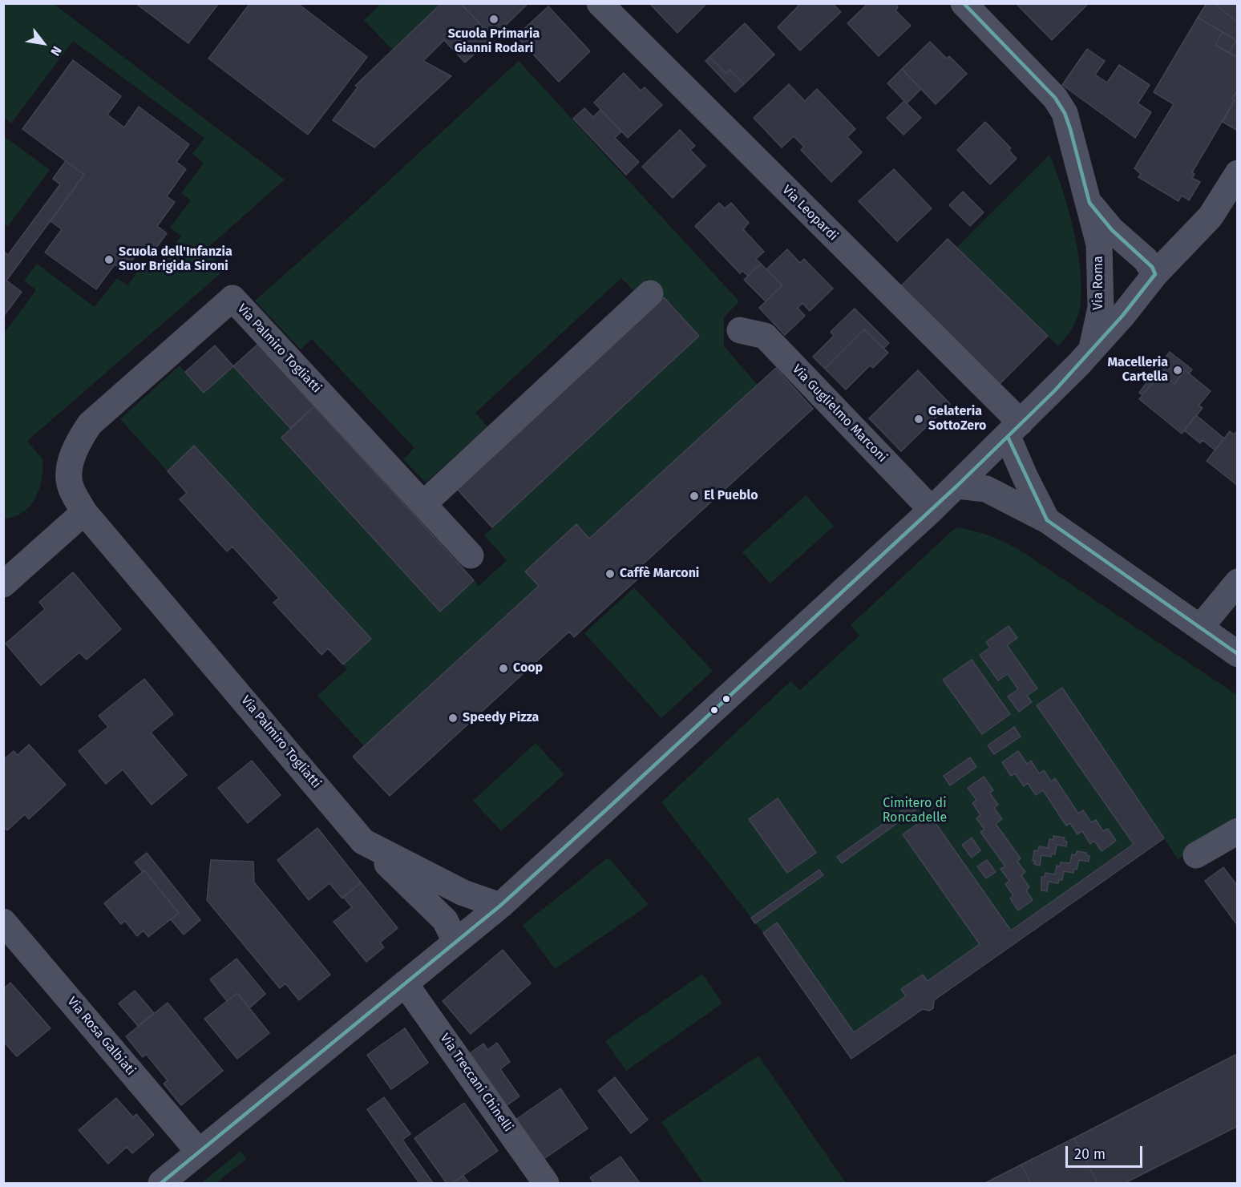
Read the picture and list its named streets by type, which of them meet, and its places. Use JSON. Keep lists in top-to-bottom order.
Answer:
{
  "streets": {
    "street": [
      "Via Leopardi",
      "Via Roma",
      "Via Palmiro Togliatti",
      "Via Guglielmo Marconi",
      "Via Rosa Galbiati",
      "Via Treccani Chinelli"
    ]
  },
  "parks": ["Cimitero di Roncadelle"],
  "places": [
    "Scuola Primaria Gianni Rodari",
    "Scuola dell'Infanzia Suor Brigida Sironi",
    "Macelleria Cartella",
    "Gelateria SottoZero",
    "El Pueblo",
    "Caffè Marconi",
    "Coop",
    "Speedy Pizza"
  ],
  "scale_bar": "20 m",
  "north": "bottom right"
}
